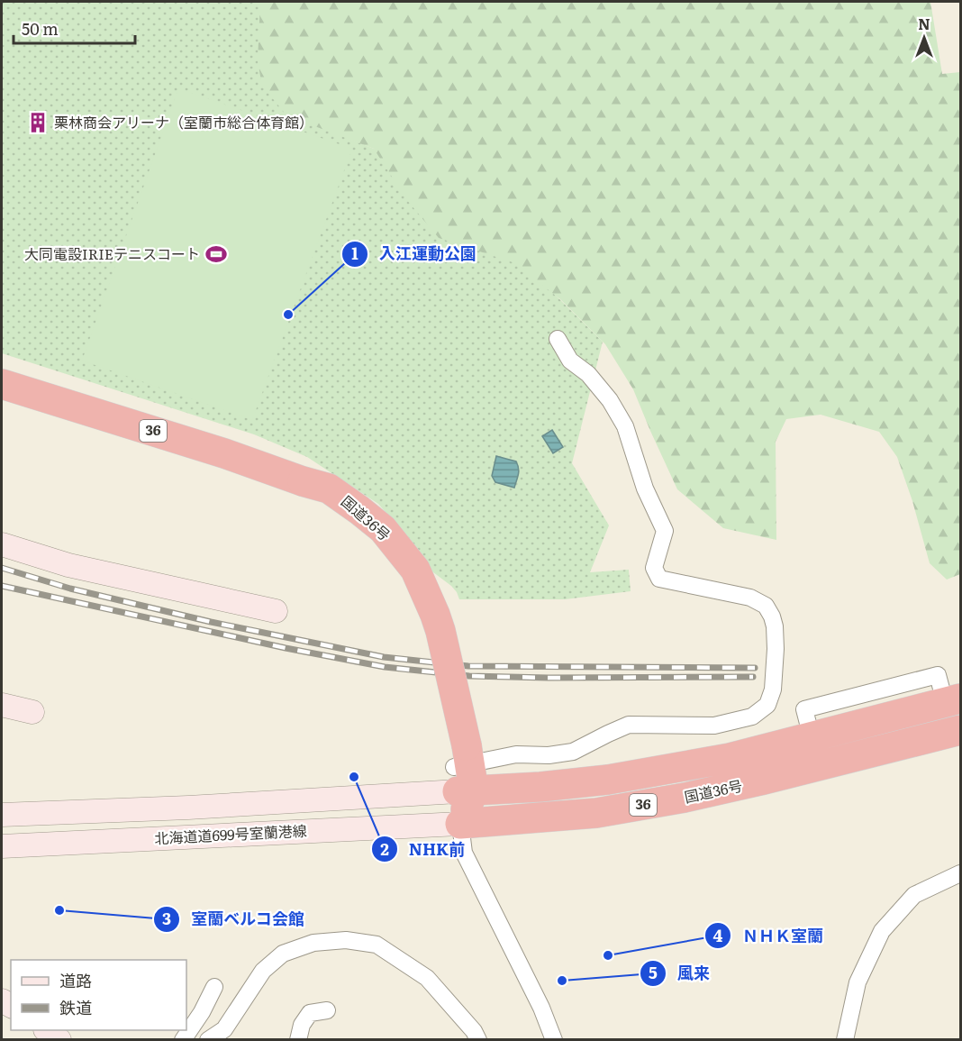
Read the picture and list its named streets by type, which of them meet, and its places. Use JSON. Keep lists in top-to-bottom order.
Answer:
{
  "streets": {
    "highway": ["36", "国道36号"],
    "main road": ["北海道道699号室蘭港線"]
  },
  "crossings": [
    ["国道36号", "北海道道699号室蘭港線"]
  ],
  "places": {
    "building": ["栗林商会アリーナ（室蘭市総合体育館）"],
    "sports": ["大同電設IRIEテニスコート"],
    "other": [
      "入江運動公園",
      "NHK前",
      "室蘭ベルコ会館",
      "ＮＨＫ室蘭",
      "風来"
    ]
  },
  "legend": ["道路", "鉄道"],
  "scale_bar": "50 m",
  "north": "top"
}
